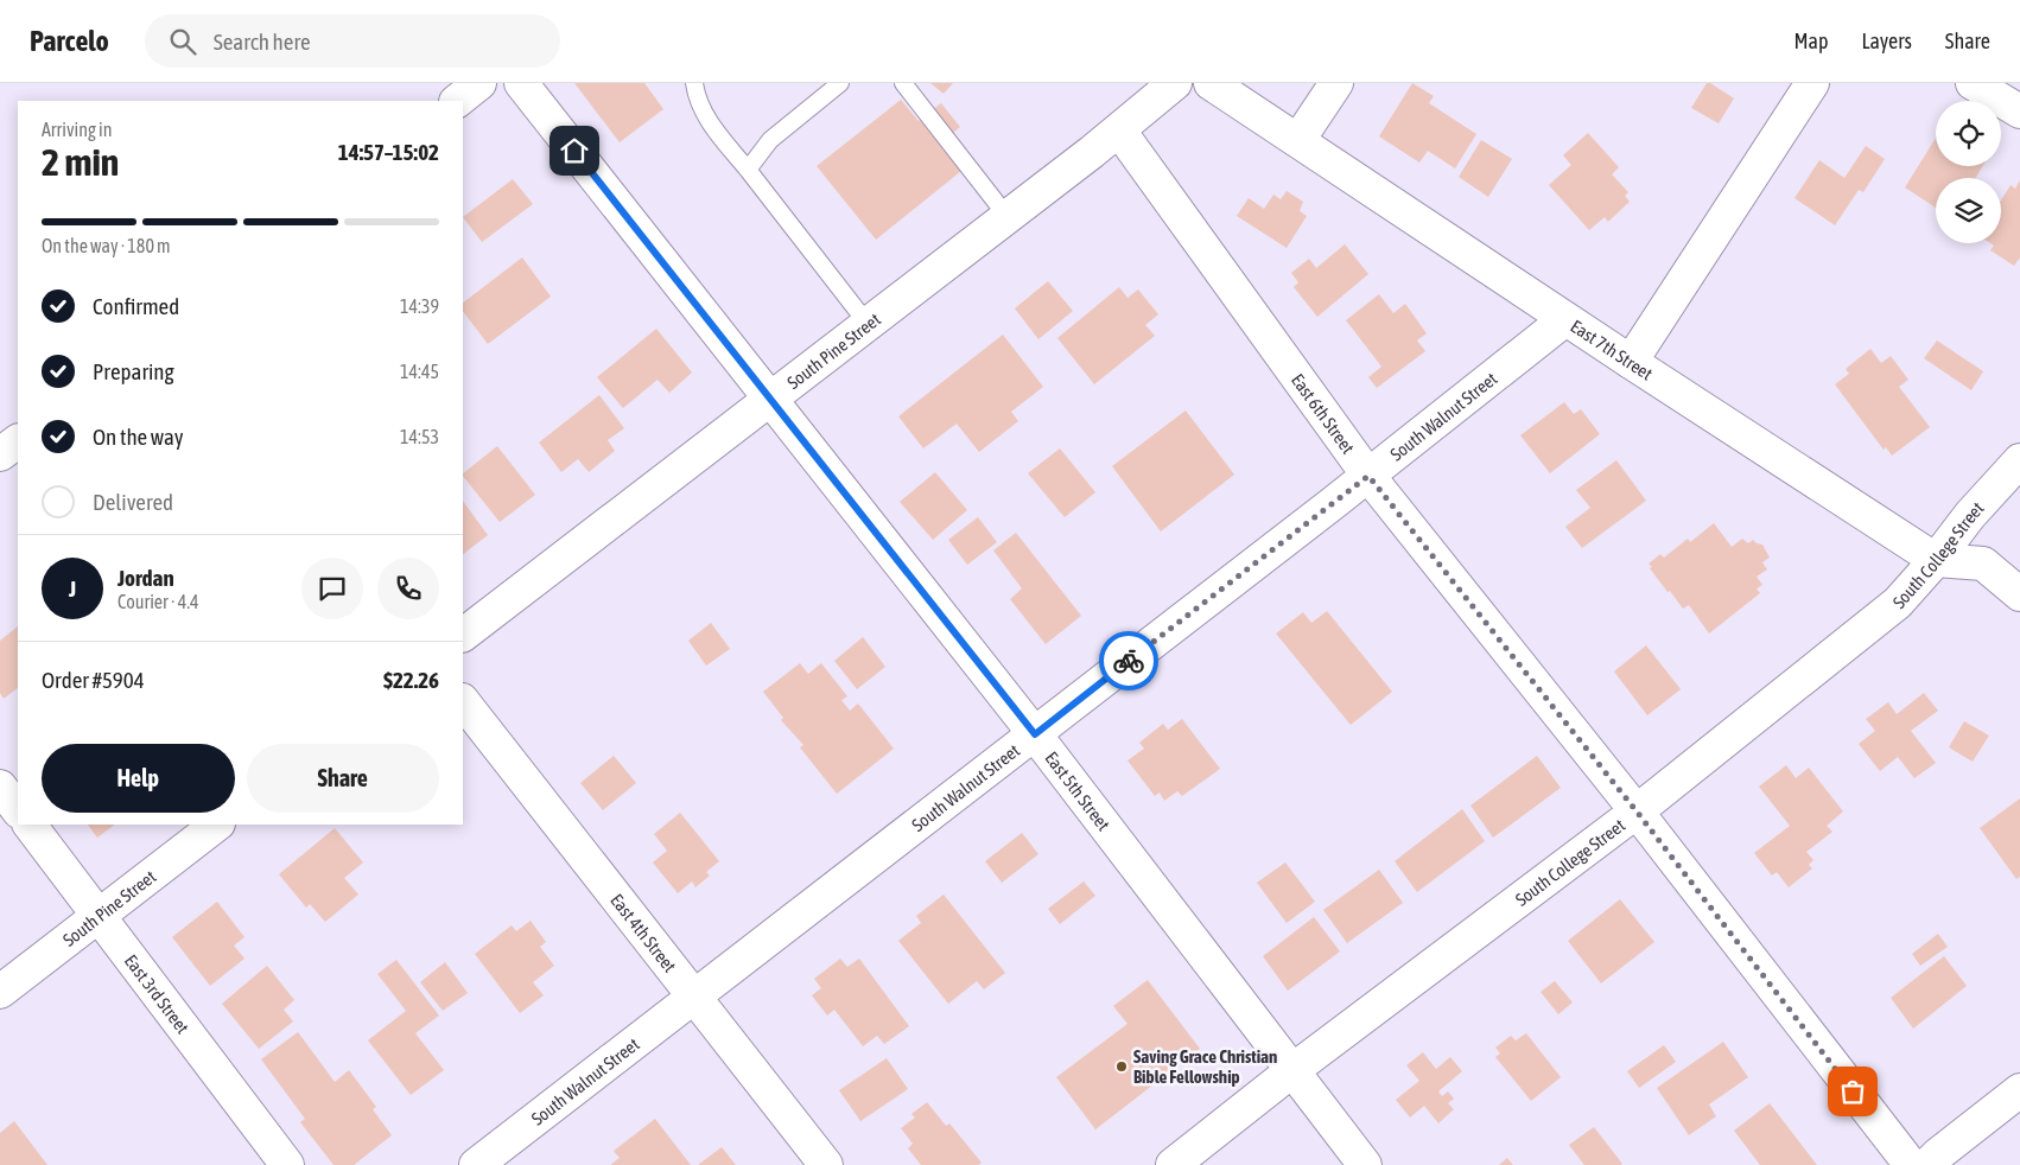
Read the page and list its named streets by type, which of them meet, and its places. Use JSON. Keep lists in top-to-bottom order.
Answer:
{
  "streets": {
    "street": [
      "East 7th Street",
      "South Pine Street",
      "East 6th Street",
      "South Walnut Street",
      "South College Street",
      "East 5th Street",
      "East 4th Street",
      "East 3rd Street"
    ]
  },
  "crossings": [
    ["East 7th Street", "South Walnut Street"],
    ["East 7th Street", "South College Street"],
    ["South Pine Street", "East 6th Street"],
    ["South Pine Street", "East 5th Street"],
    ["South Pine Street", "East 3rd Street"],
    ["East 6th Street", "South Walnut Street"],
    ["East 6th Street", "South College Street"],
    ["South Walnut Street", "East 5th Street"],
    ["South Walnut Street", "East 4th Street"],
    ["South College Street", "East 5th Street"]
  ],
  "places": ["Saving Grace Christian Bible Fellowship"],
  "page": {
    "header": "Parcelo",
    "search": "Search here",
    "nav": ["Map", "Layers", "Share"],
    "heading": ["2 min", "Arriving in", "14:57–15:02"],
    "panel": [
      "Jordan",
      "Courier · 4.4",
      "Order #5904",
      "$22.26"
    ],
    "bar": "On the way · 180 m",
    "list": [
      ["Confirmed", "14:39"],
      ["Preparing", "14:45"],
      ["On the way", "14:53"],
      "Delivered"
    ],
    "round": "J",
    "buttons": ["Help", "Share"]
  }
}
